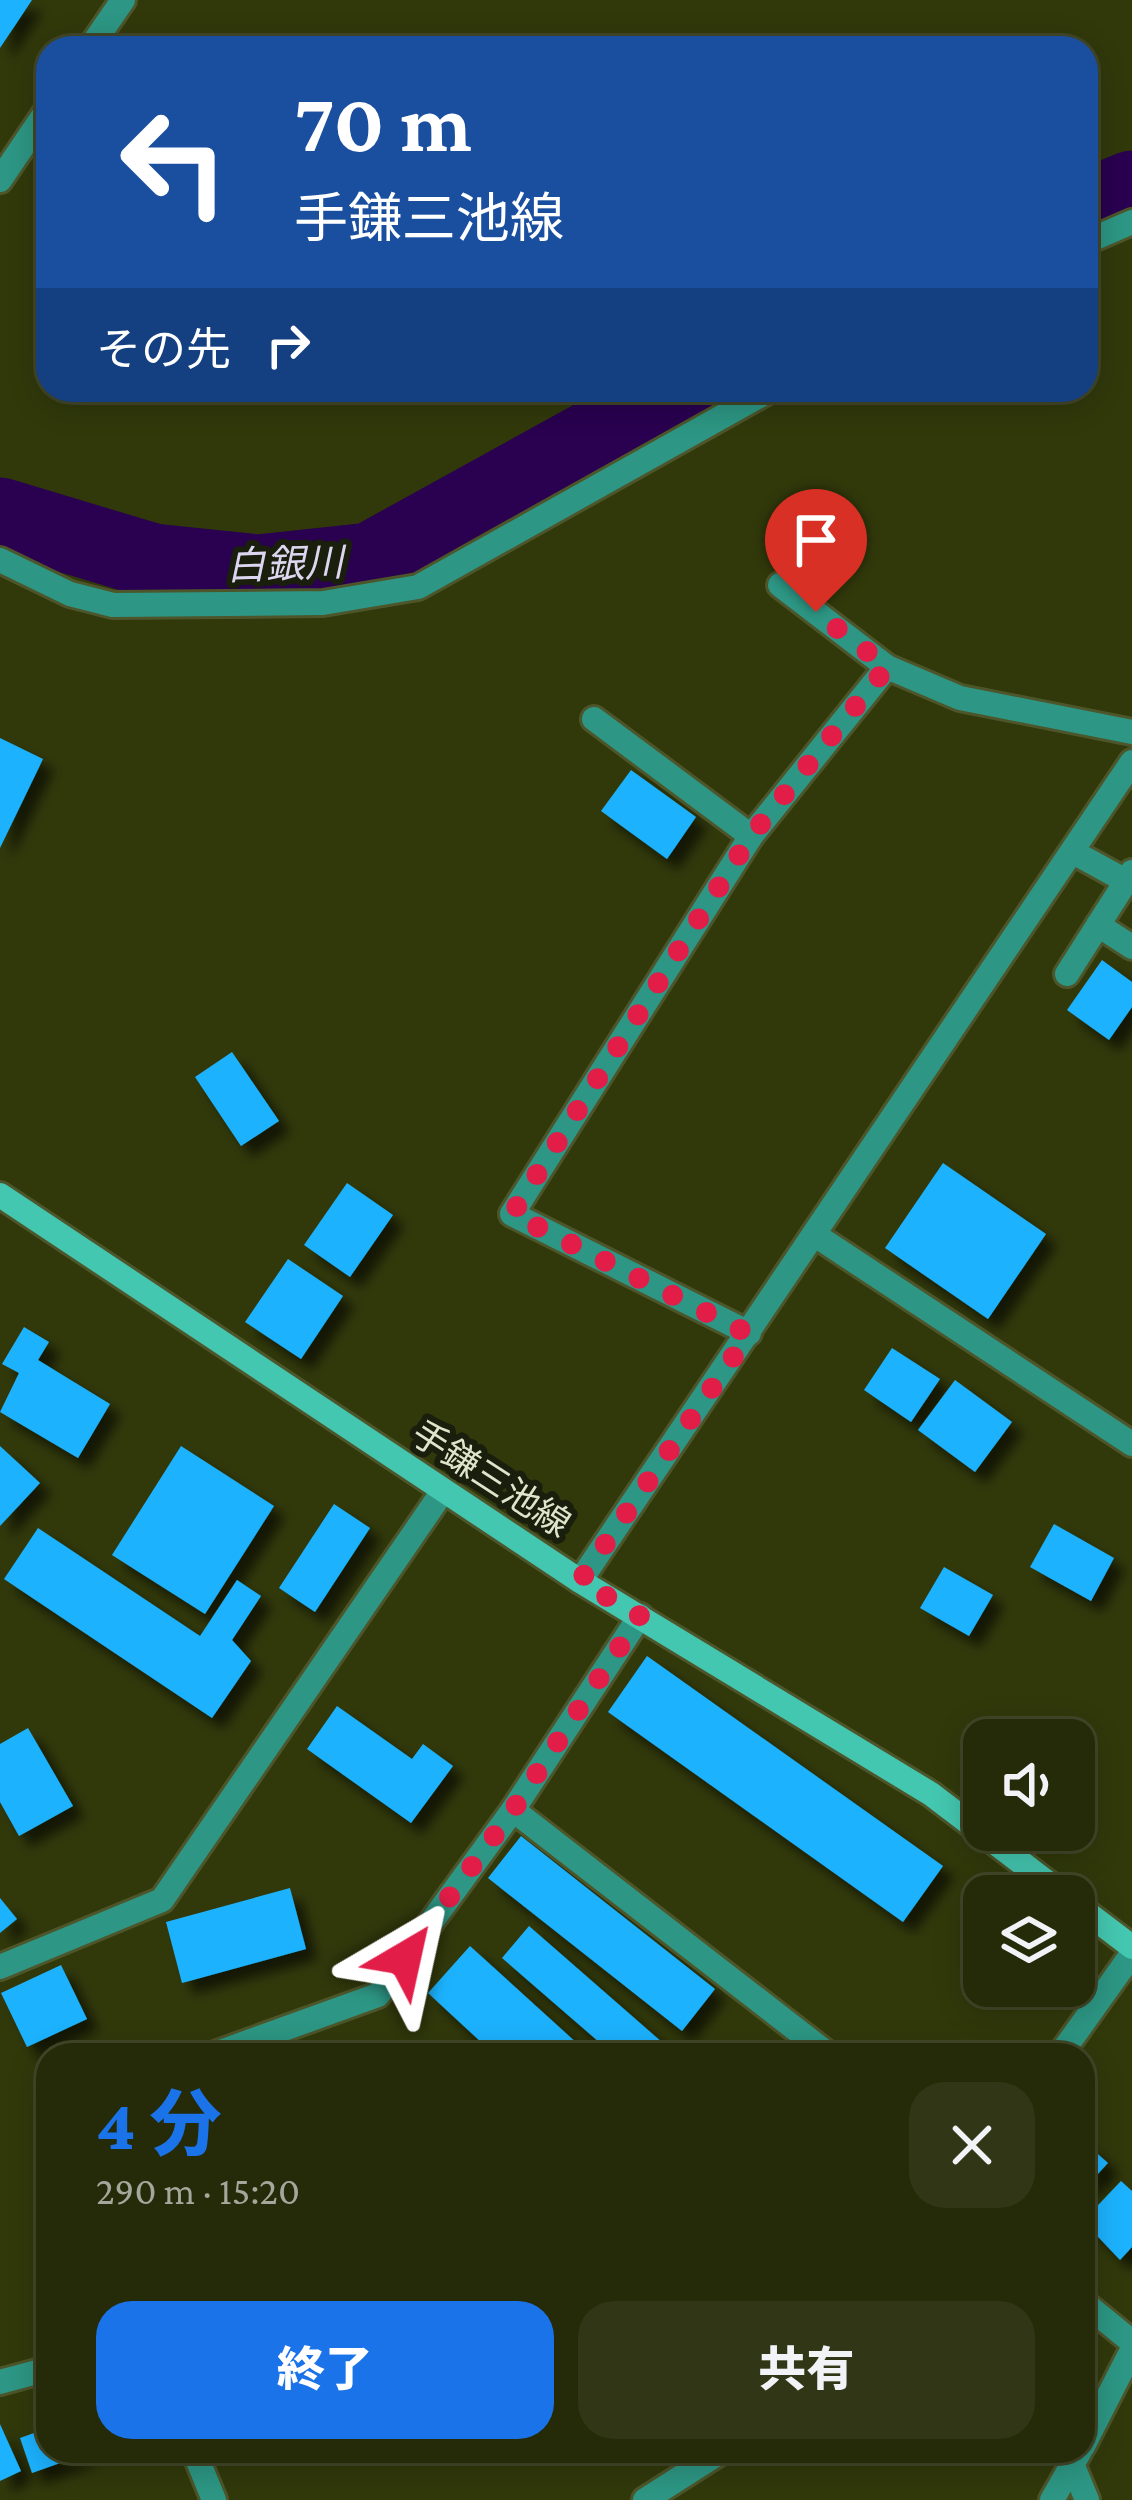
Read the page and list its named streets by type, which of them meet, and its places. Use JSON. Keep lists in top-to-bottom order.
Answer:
{
  "streets": {
    "main road": ["手鎌三池線"]
  },
  "water": ["白銀川"],
  "page": {
    "turn": ["70 m", "手鎌三池線"],
    "then": "その先",
    "heading": ["4 分", "290 m · 15:20"],
    "buttons": ["終了", "共有"]
  }
}
